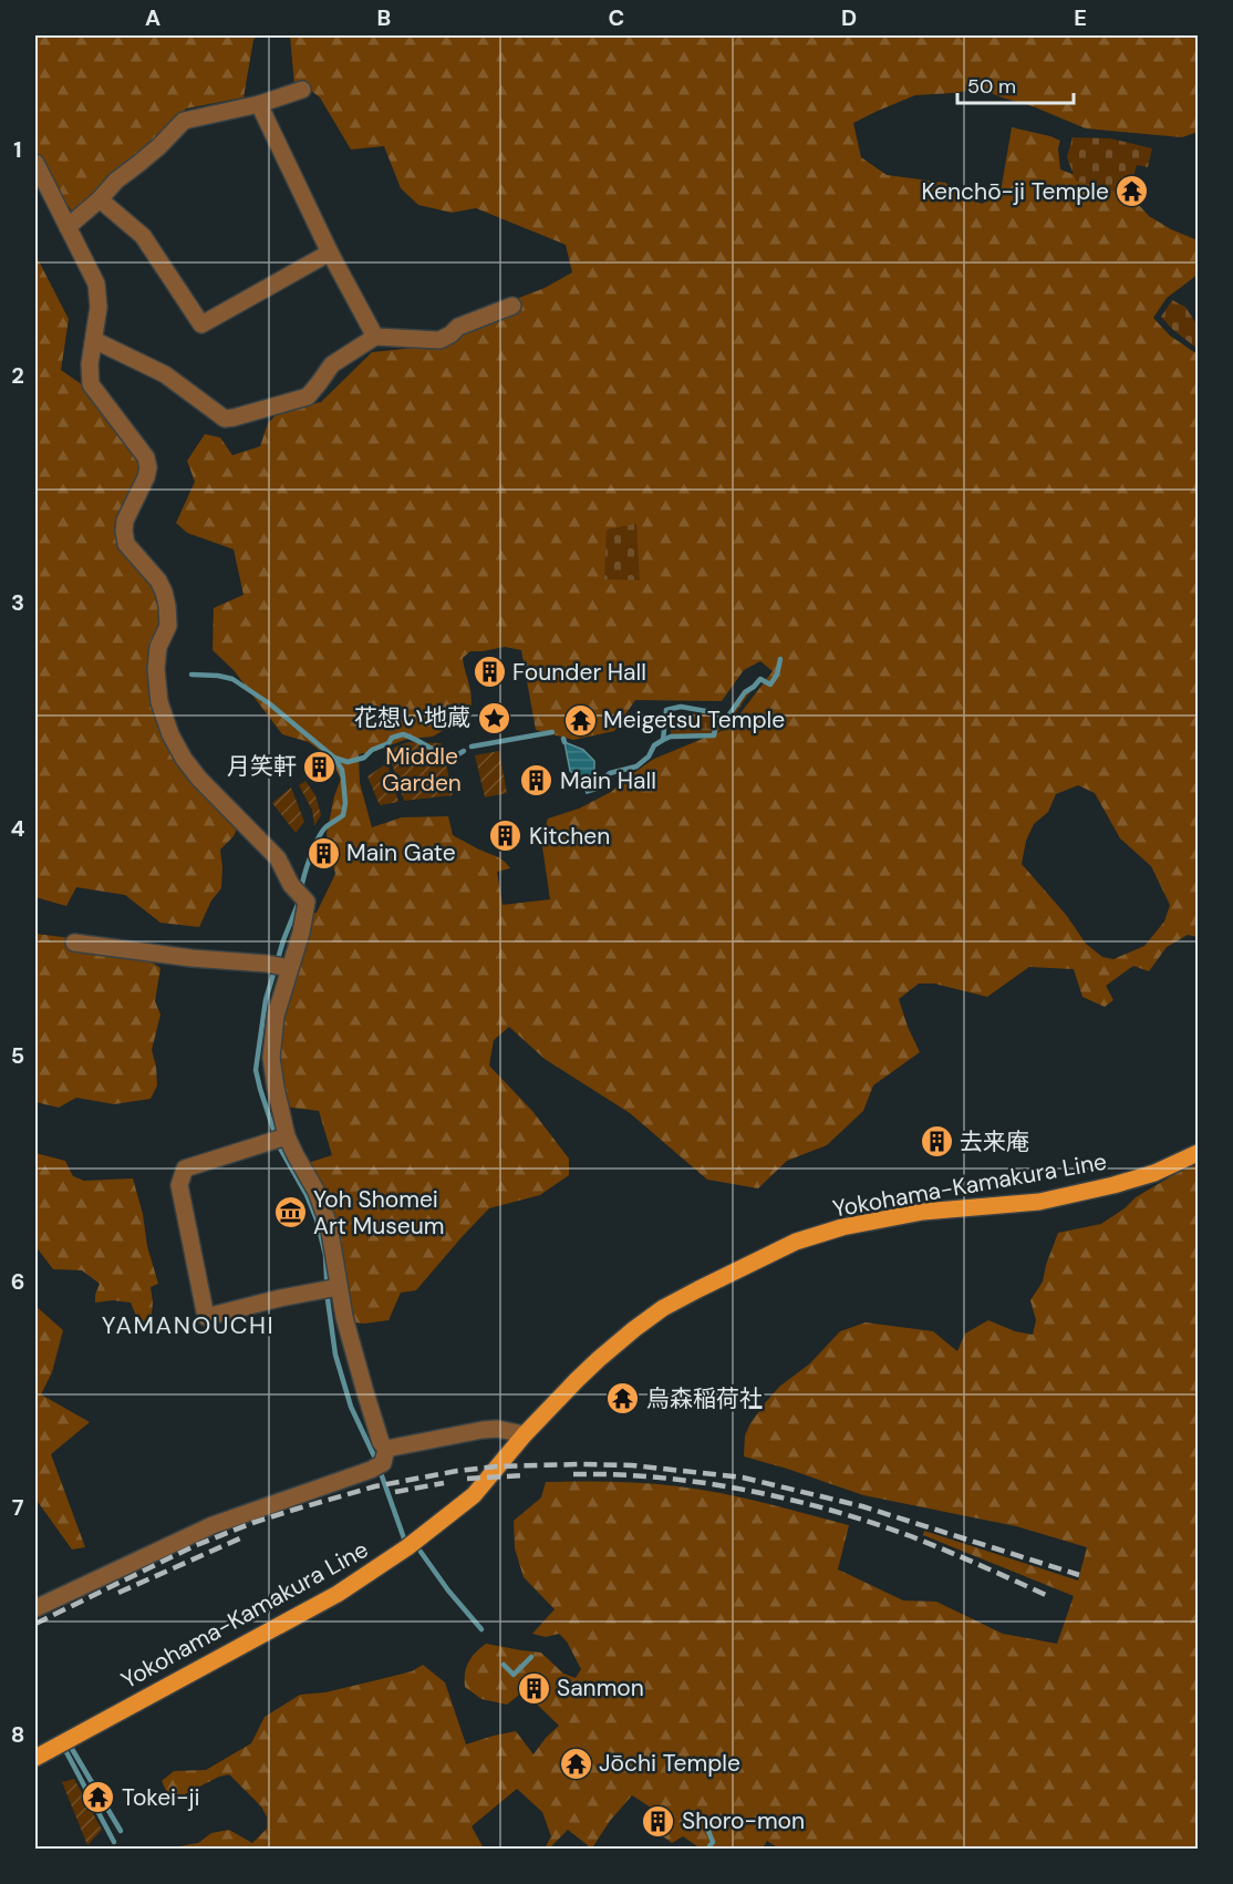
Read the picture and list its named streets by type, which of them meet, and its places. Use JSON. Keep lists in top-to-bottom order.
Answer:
{
  "streets": {
    "main road": ["Yokohama-Kamakura Line"]
  },
  "districts": ["YAMANOUCHI"],
  "parks": ["Middle Garden"],
  "places": {
    "temple": [
      "Kenchō-ji Temple",
      "Meigetsu Temple",
      "烏森稲荷社",
      "Jōchi Temple",
      "Tokei-ji"
    ],
    "building": [
      "Founder Hall",
      "月笑軒",
      "Main Hall",
      "Kitchen",
      "Main Gate",
      "去来庵",
      "Sanmon",
      "Shoro-mon"
    ],
    "place": ["花想い地蔵"],
    "museum": ["Yoh Shomei Art Museum"]
  },
  "scale_bar": "50 m",
  "grid": {
    "columns": [
      "A",
      "B",
      "C",
      "D",
      "E"
    ],
    "rows": [
      "1",
      "2",
      "3",
      "4",
      "5",
      "6",
      "7",
      "8"
    ]
  }
}
